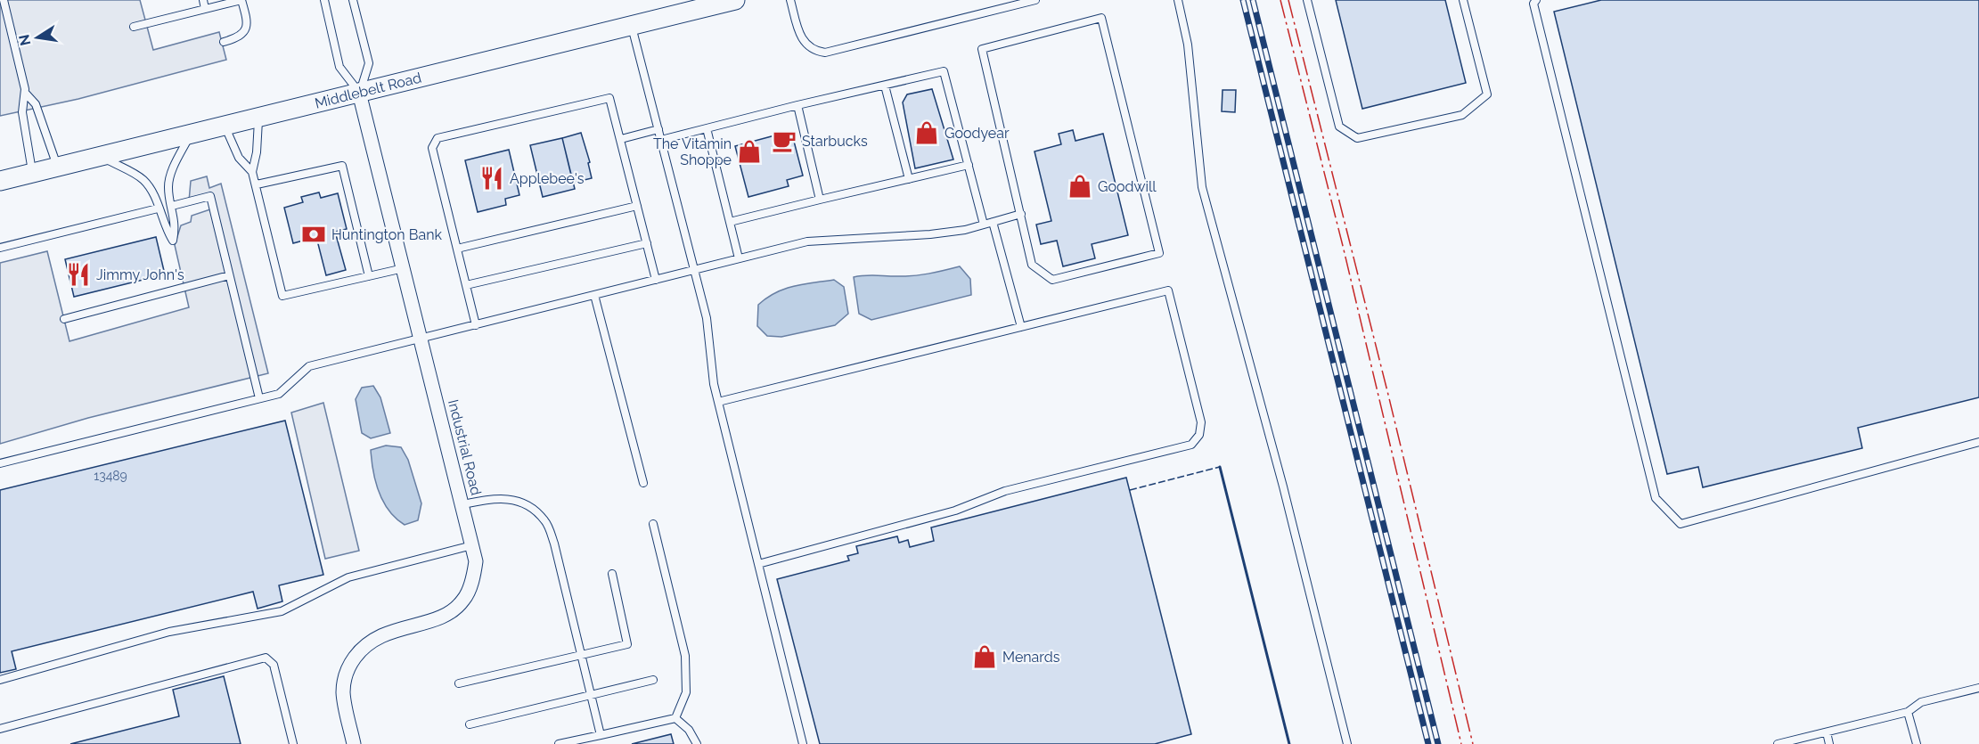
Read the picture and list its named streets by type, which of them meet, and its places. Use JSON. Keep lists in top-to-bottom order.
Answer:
{
  "streets": {
    "main road": ["Middlebelt Road"],
    "street": ["Industrial Road"]
  },
  "crossings": [
    ["Middlebelt Road", "Industrial Road"]
  ],
  "places": {
    "shop": [
      "Goodyear",
      "The Vitamin Shoppe",
      "Goodwill",
      "Menards"
    ],
    "cafe": ["Starbucks"],
    "restaurant": ["Applebee's", "Jimmy John's"],
    "bank": ["Huntington Bank"]
  },
  "house_numbers": ["13489"],
  "north": "left"
}
